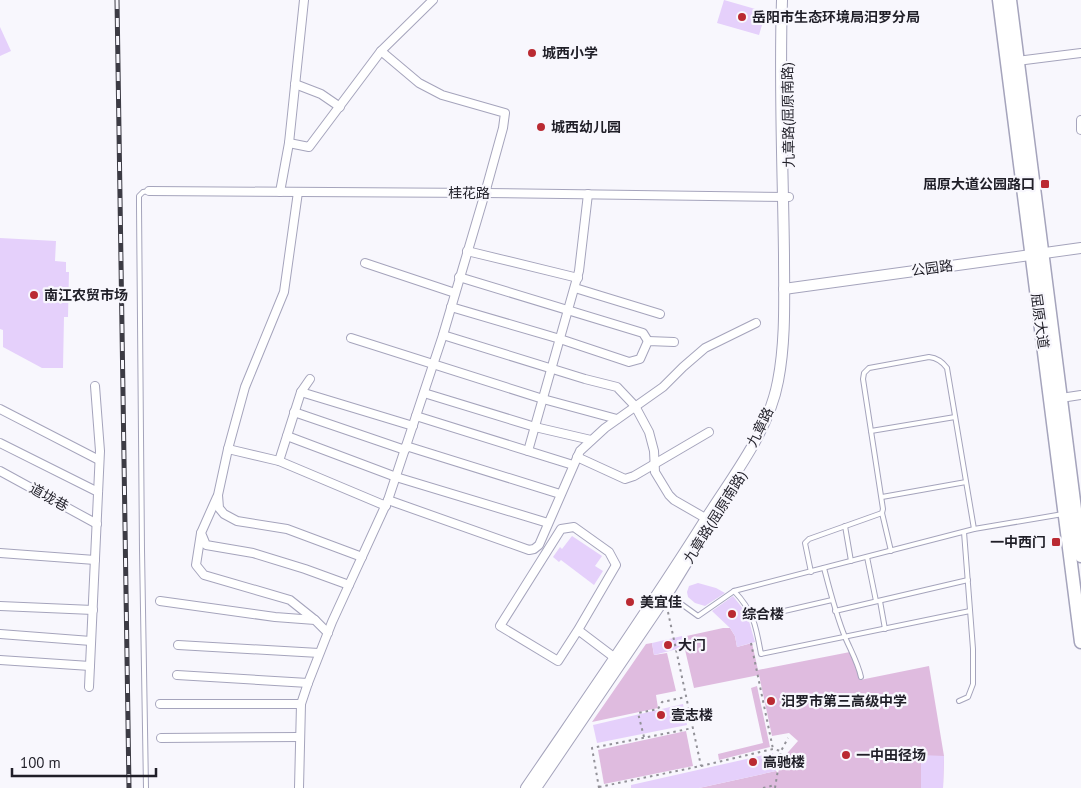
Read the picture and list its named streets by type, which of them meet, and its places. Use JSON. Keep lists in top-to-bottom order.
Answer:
{
  "streets": {
    "main road": ["屈原大道"],
    "street": [
      "九章路(屈原南路)",
      "桂花路",
      "公园路",
      "九章路",
      "道垅巷"
    ]
  },
  "crossings": [
    ["九章路(屈原南路)", "桂花路"],
    ["九章路(屈原南路)", "公园路"],
    ["九章路(屈原南路)", "九章路"],
    ["桂花路", "九章路"],
    ["公园路", "屈原大道"],
    ["公园路", "九章路"]
  ],
  "places": {
    "other": [
      "岳阳市生态环境局汨罗分局",
      "城西小学",
      "城西幼儿园",
      "南江农贸市场",
      "美宜佳",
      "综合楼",
      "大门",
      "汨罗市第三高级中学",
      "壹志楼",
      "一中田径场",
      "高驰楼"
    ],
    "transit": ["屈原大道公园路口", "一中西门"]
  },
  "scale_bar": "100 m"
}
